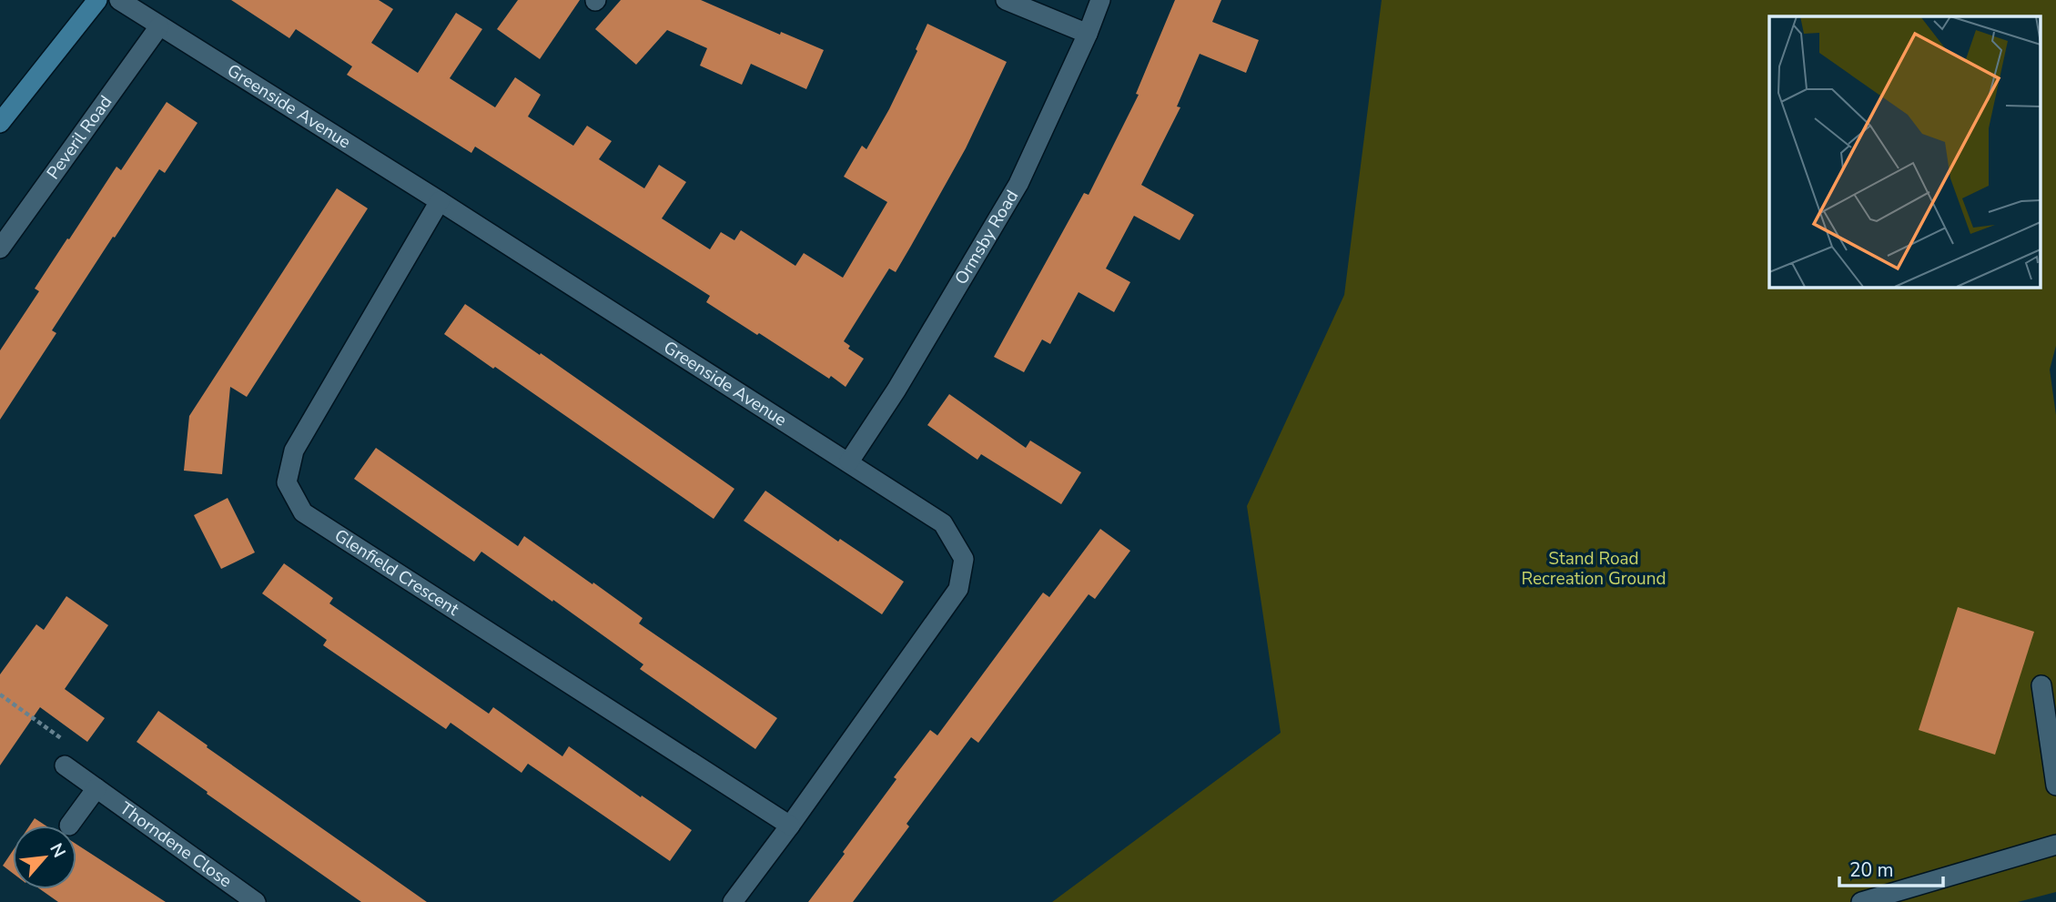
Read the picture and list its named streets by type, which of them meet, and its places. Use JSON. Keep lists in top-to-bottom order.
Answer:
{
  "streets": {
    "street": [
      "Greenside Avenue",
      "Peveril Road",
      "Ormsby Road",
      "Glenfield Crescent",
      "Thorndene Close"
    ]
  },
  "crossings": [
    ["Greenside Avenue", "Peveril Road"],
    ["Greenside Avenue", "Ormsby Road"],
    ["Greenside Avenue", "Glenfield Crescent"]
  ],
  "parks": ["Stand Road Recreation Ground"],
  "scale_bar": "20 m",
  "north": "top right"
}
